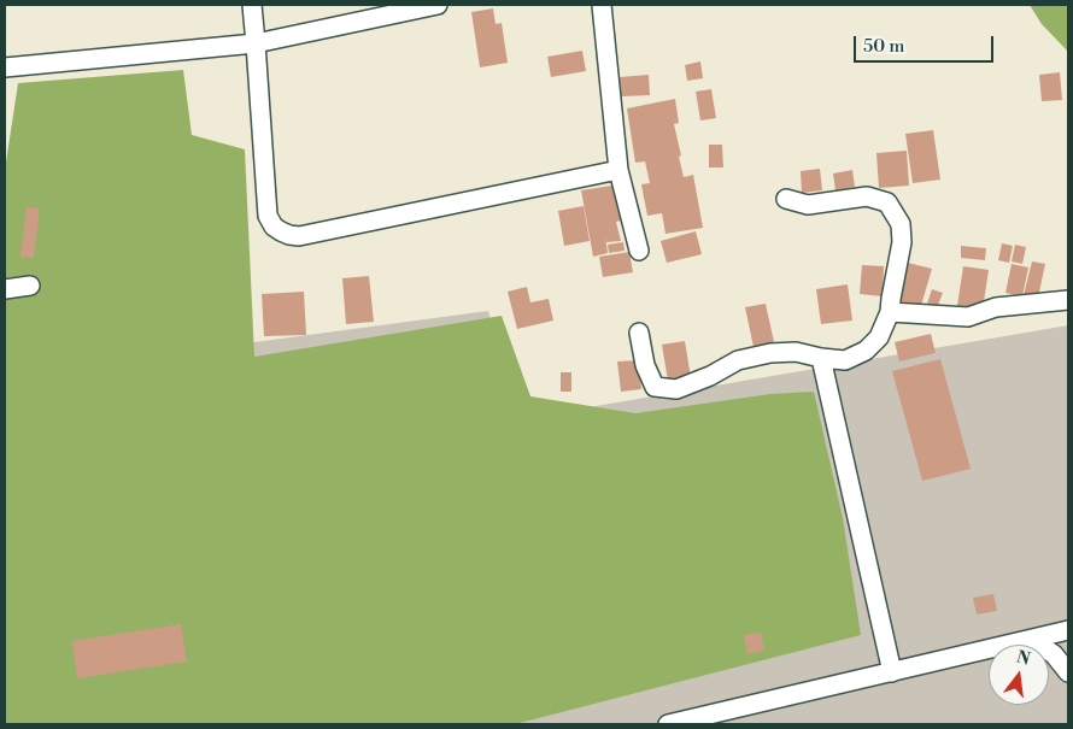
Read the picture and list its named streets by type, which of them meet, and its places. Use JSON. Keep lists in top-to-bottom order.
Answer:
{
  "scale_bar": "50 m",
  "north": "top"
}
